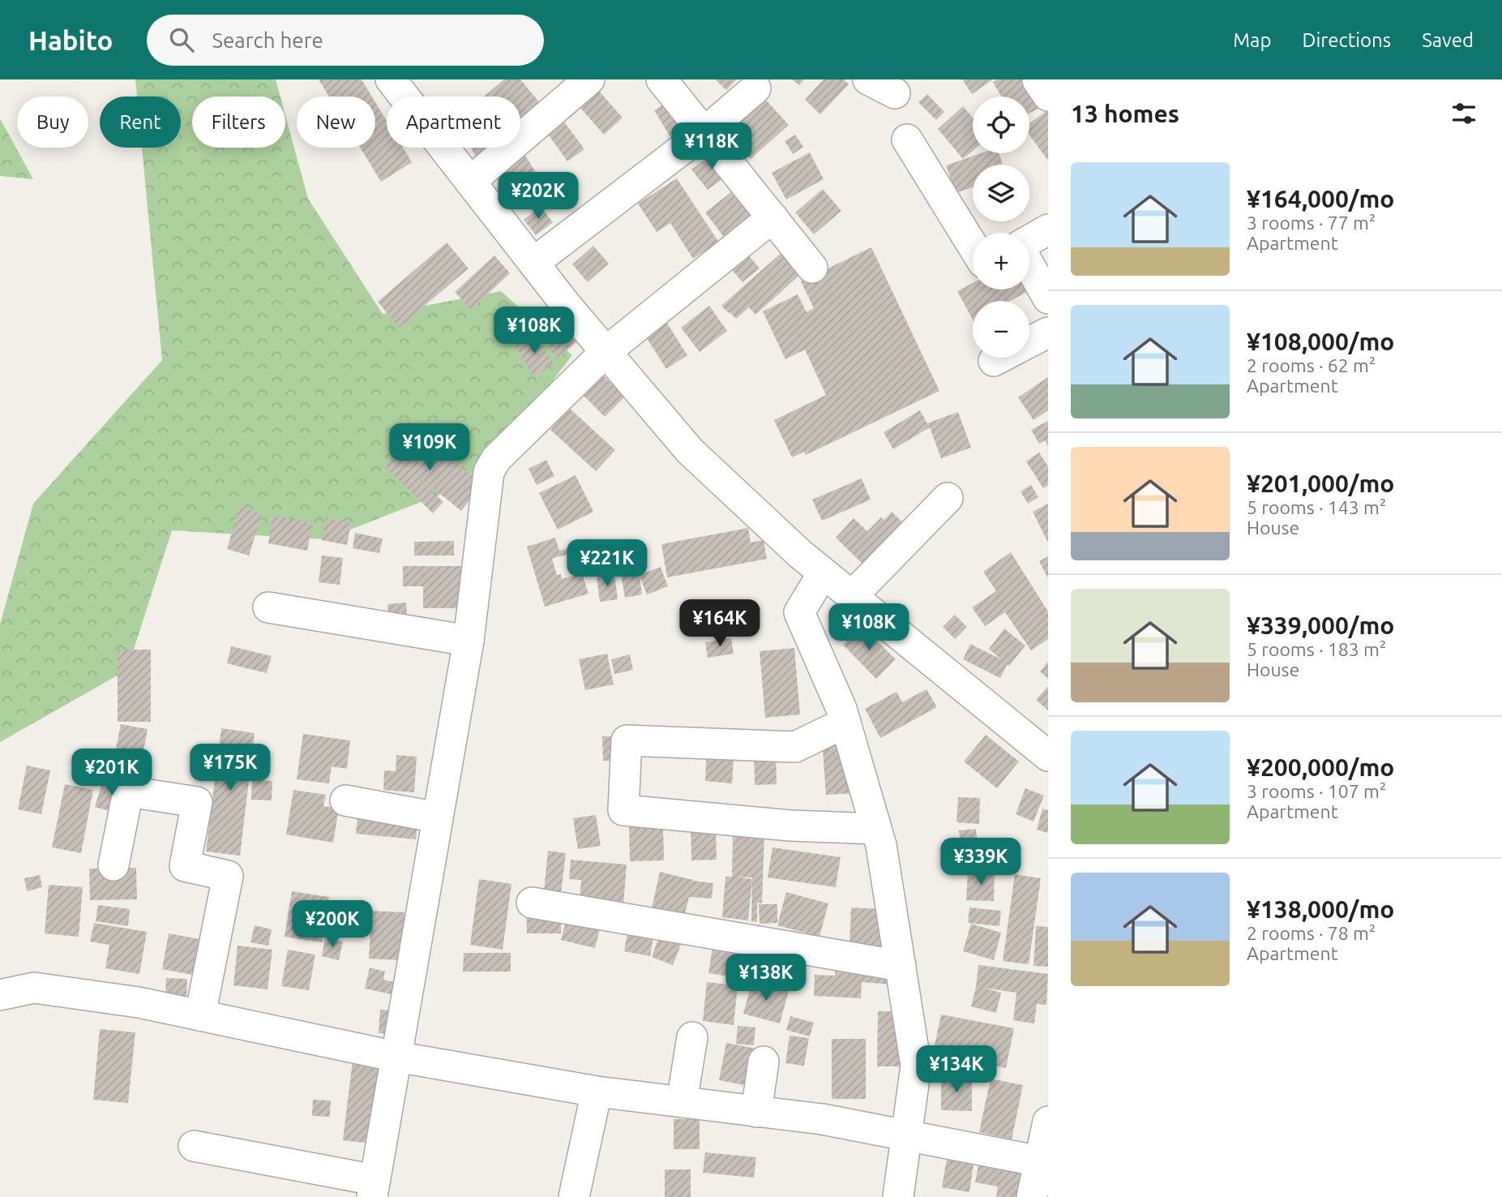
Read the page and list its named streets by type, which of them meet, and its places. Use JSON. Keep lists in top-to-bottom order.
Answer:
{
  "page": {
    "header": "Habito",
    "search": "Search here",
    "nav": ["Map", "Directions", "Saved"],
    "heading": "13 homes",
    "map_buttons": ["+", "−"],
    "chip": [
      "Buy",
      "Rent",
      "Filters",
      "New",
      "Apartment"
    ],
    "price": [
      "¥118K",
      "¥202K",
      "¥108K",
      "¥109K",
      "¥221K",
      "¥164K",
      "¥108K",
      "¥175K",
      "¥201K",
      "¥339K",
      "¥200K",
      "¥138K",
      "¥134K"
    ],
    "list": [
      {
        "name": "¥164,000/mo",
        "note": "3 rooms · 77 m² · Apartment"
      },
      {
        "name": "¥108,000/mo",
        "note": "2 rooms · 62 m² · Apartment"
      },
      {
        "name": "¥201,000/mo",
        "note": "5 rooms · 143 m² · House"
      },
      {
        "name": "¥339,000/mo",
        "note": "5 rooms · 183 m² · House"
      },
      {
        "name": "¥200,000/mo",
        "note": "3 rooms · 107 m² · Apartment"
      },
      {
        "name": "¥138,000/mo",
        "note": "2 rooms · 78 m² · Apartment"
      }
    ]
  }
}
